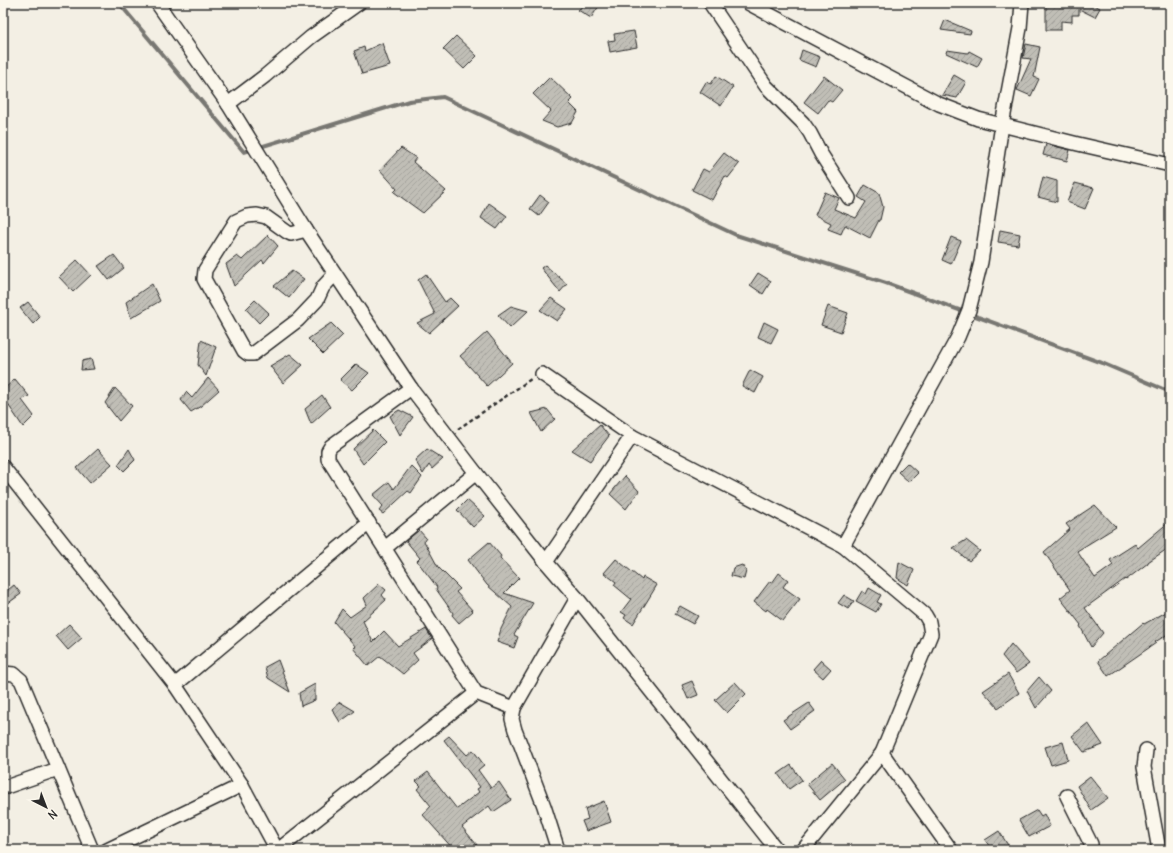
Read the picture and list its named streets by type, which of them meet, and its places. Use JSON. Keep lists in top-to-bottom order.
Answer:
{
  "north": "bottom right"
}
